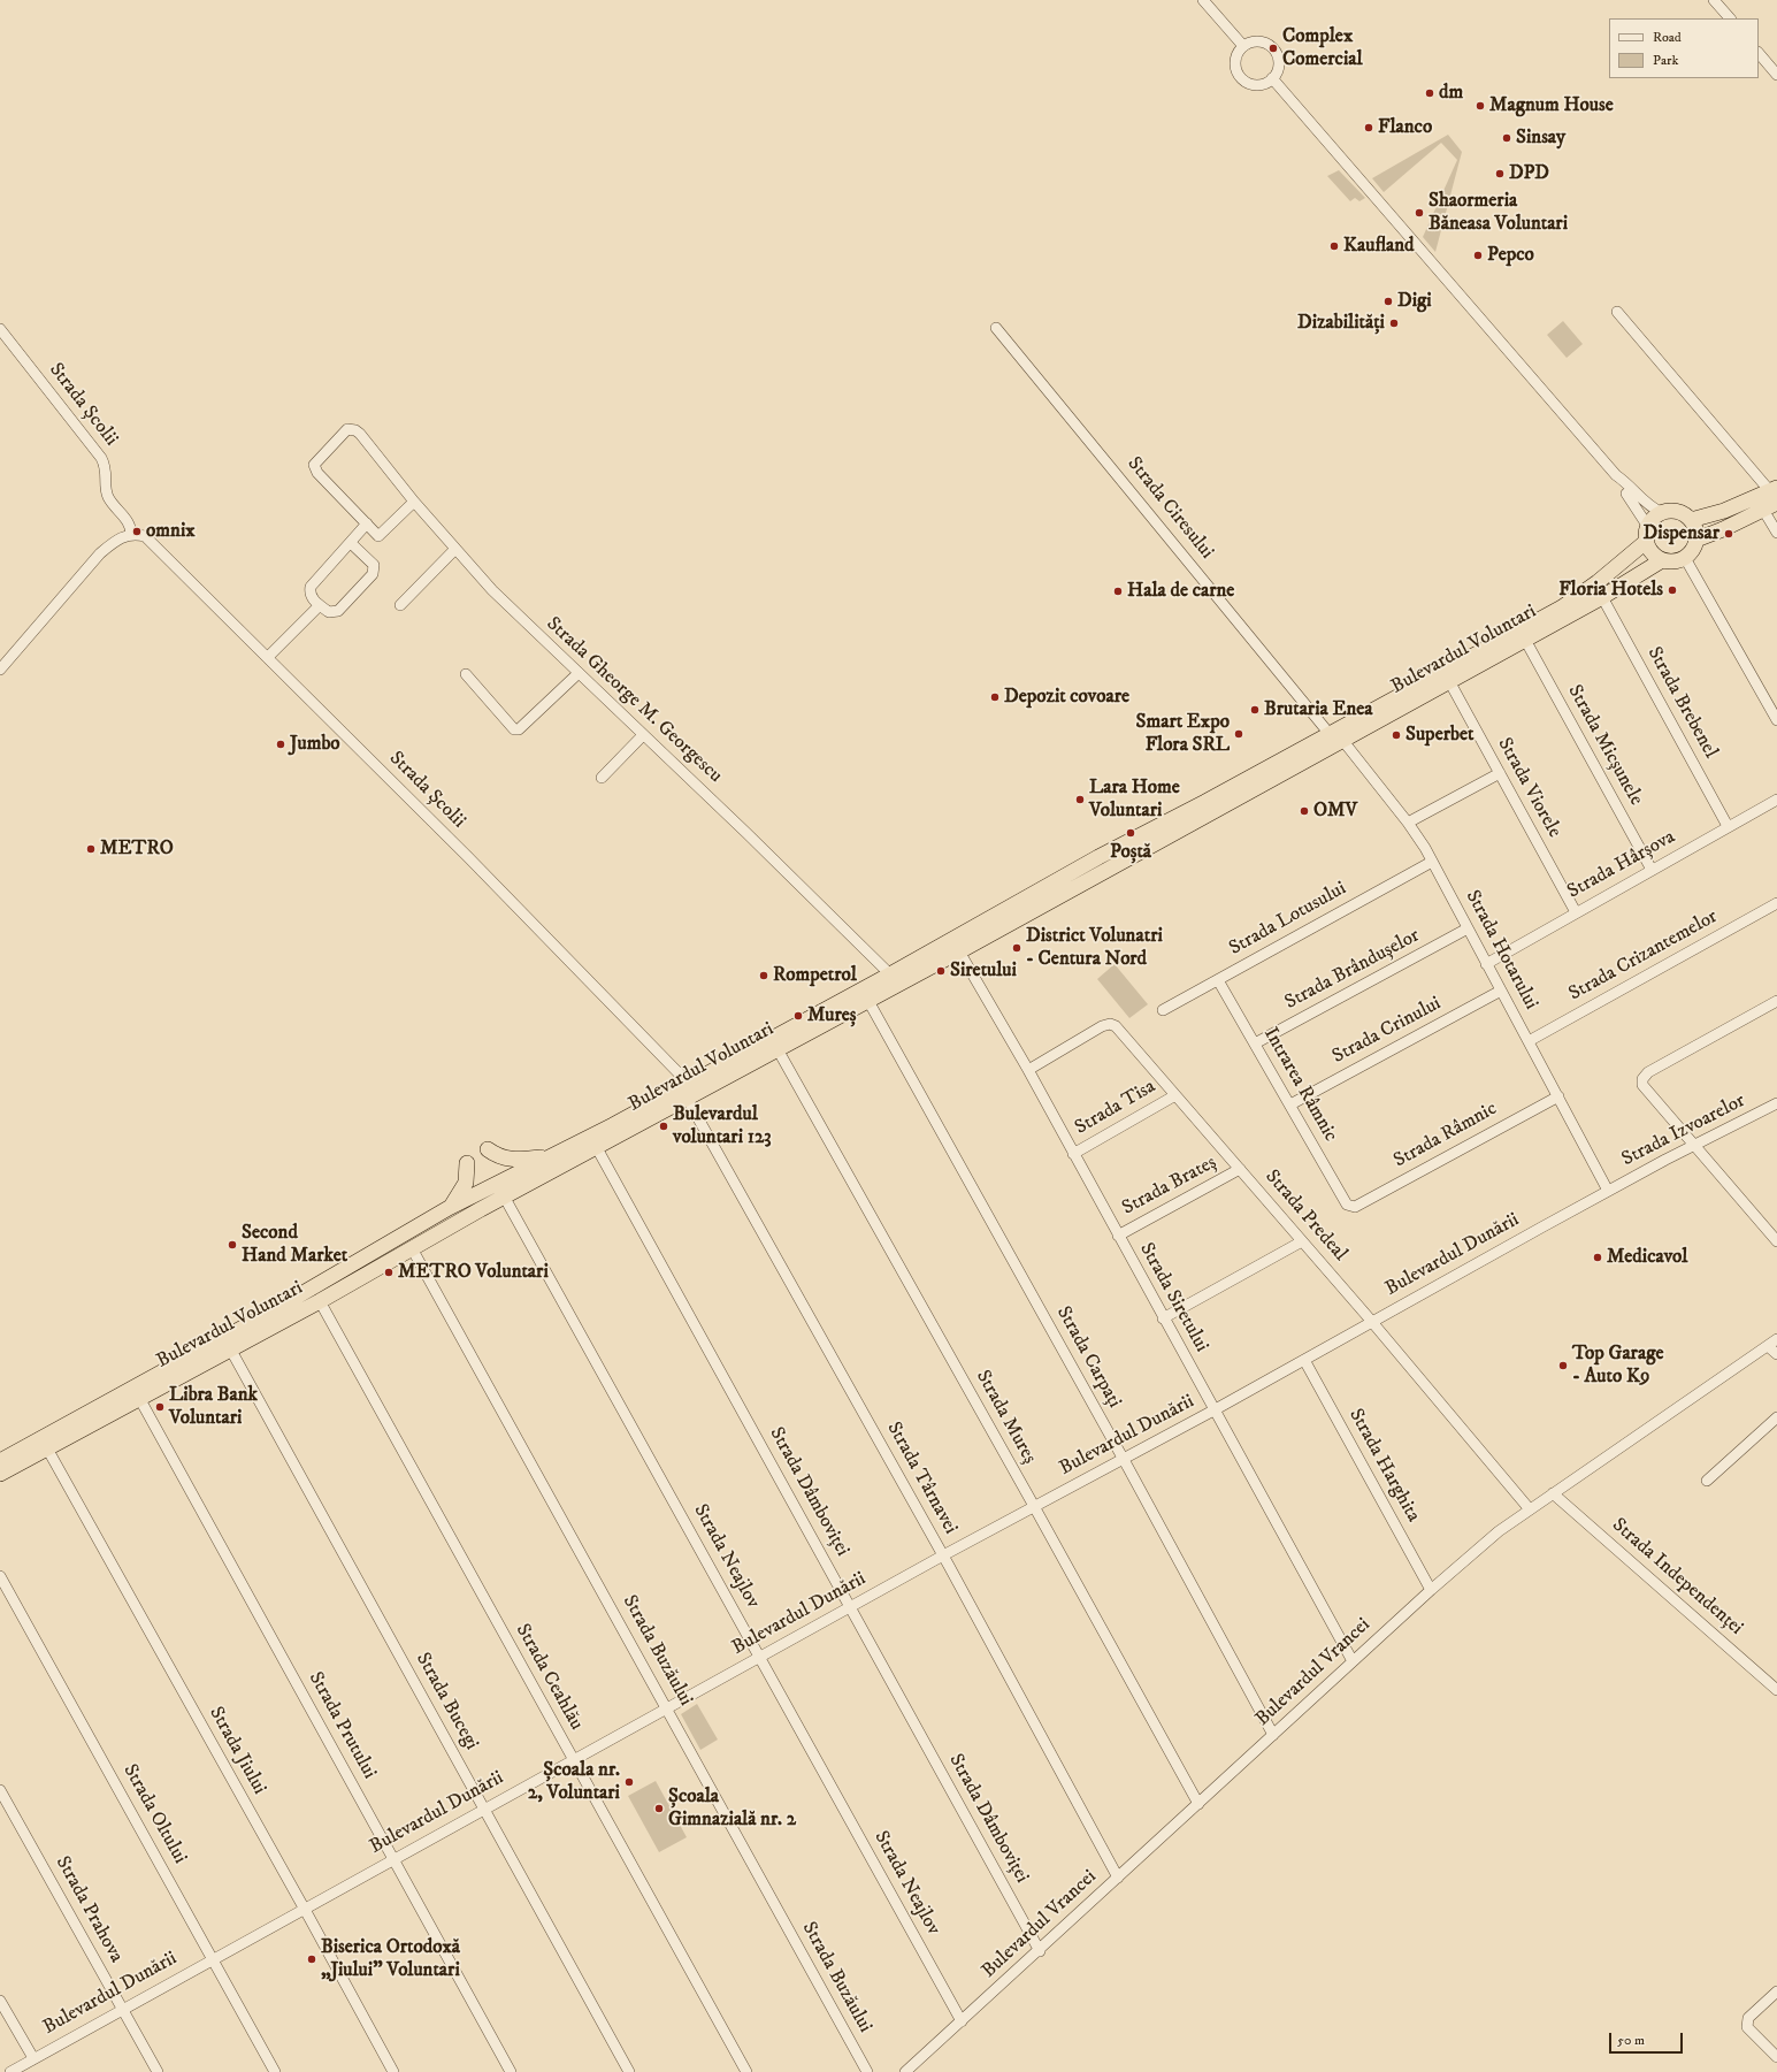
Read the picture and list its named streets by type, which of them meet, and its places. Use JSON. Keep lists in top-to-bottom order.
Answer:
{
  "streets": {
    "highway": ["Bulevardul Voluntari"],
    "street": [
      "Strada Școlii",
      "Strada Ciresului",
      "Strada Gheorge M. Georgescu",
      "Strada Brebenel",
      "Strada Micșunele",
      "Strada Viorele",
      "Strada Hârșova",
      "Strada Lotusului",
      "Strada Hotarului",
      "Strada Crizantemelor",
      "Strada Brândușelor",
      "Strada Crinului",
      "Intrarea Râmnic",
      "Strada Tisa",
      "Strada Izvoarelor",
      "Strada Râmnic",
      "Strada Brateș",
      "Strada Predeal",
      "Bulevardul Dunării",
      "Strada Siretului",
      "Strada Carpați",
      "Strada Mureș",
      "Strada Harghita",
      "Strada Târnavei",
      "Strada Dâmboviței",
      "Strada Neajlov",
      "Strada Independenței",
      "Strada Buzăului",
      "Bulevardul Vrancei",
      "Strada Ceahlău",
      "Strada Bucegi",
      "Strada Prutului",
      "Strada Jiului",
      "Strada Oltului",
      "Strada Prahova"
    ]
  },
  "crossings": [
    ["Strada Școlii", "Bulevardul Voluntari"],
    ["Strada Ciresului", "Bulevardul Voluntari"],
    ["Strada Ciresului", "Strada Hotarului"],
    ["Bulevardul Voluntari", "Strada Gheorge M. Georgescu"],
    ["Bulevardul Voluntari", "Strada Brebenel"],
    ["Bulevardul Voluntari", "Strada Micșunele"],
    ["Bulevardul Voluntari", "Strada Viorele"],
    ["Bulevardul Voluntari", "Strada Hotarului"],
    ["Bulevardul Voluntari", "Strada Siretului"],
    ["Bulevardul Voluntari", "Strada Carpați"],
    ["Bulevardul Voluntari", "Strada Mureș"],
    ["Bulevardul Voluntari", "Strada Târnavei"],
    ["Bulevardul Voluntari", "Strada Dâmboviței"],
    ["Bulevardul Voluntari", "Strada Neajlov"],
    ["Bulevardul Voluntari", "Strada Buzăului"],
    ["Bulevardul Voluntari", "Strada Ceahlău"],
    ["Bulevardul Voluntari", "Strada Bucegi"],
    ["Bulevardul Voluntari", "Strada Prutului"],
    ["Bulevardul Voluntari", "Strada Jiului"],
    ["Strada Brebenel", "Strada Hârșova"],
    ["Strada Micșunele", "Strada Hârșova"],
    ["Strada Viorele", "Strada Hârșova"],
    ["Strada Hârșova", "Strada Hotarului"],
    ["Strada Lotusului", "Strada Hotarului"],
    ["Strada Lotusului", "Intrarea Râmnic"],
    ["Strada Hotarului", "Strada Crizantemelor"],
    ["Strada Hotarului", "Strada Brândușelor"],
    ["Strada Hotarului", "Strada Crinului"],
    ["Strada Hotarului", "Strada Izvoarelor"],
    ["Strada Hotarului", "Strada Râmnic"],
    ["Strada Hotarului", "Bulevardul Dunării"],
    ["Strada Brândușelor", "Intrarea Râmnic"],
    ["Strada Crinului", "Intrarea Râmnic"],
    ["Intrarea Râmnic", "Strada Râmnic"],
    ["Strada Tisa", "Strada Predeal"],
    ["Strada Tisa", "Strada Siretului"],
    ["Strada Izvoarelor", "Bulevardul Dunării"],
    ["Strada Brateș", "Strada Predeal"],
    ["Strada Brateș", "Strada Siretului"],
    ["Strada Predeal", "Bulevardul Dunării"],
    ["Strada Predeal", "Strada Siretului"],
    ["Strada Predeal", "Bulevardul Vrancei"],
    ["Bulevardul Dunării", "Strada Siretului"],
    ["Bulevardul Dunării", "Strada Carpați"],
    ["Bulevardul Dunării", "Strada Mureș"],
    ["Bulevardul Dunării", "Strada Harghita"],
    ["Bulevardul Dunării", "Strada Târnavei"],
    ["Bulevardul Dunării", "Strada Dâmboviței"],
    ["Bulevardul Dunării", "Strada Neajlov"],
    ["Bulevardul Dunării", "Strada Buzăului"],
    ["Bulevardul Dunării", "Strada Ceahlău"],
    ["Bulevardul Dunării", "Strada Bucegi"],
    ["Bulevardul Dunării", "Strada Prutului"],
    ["Bulevardul Dunării", "Strada Jiului"],
    ["Bulevardul Dunării", "Strada Oltului"],
    ["Bulevardul Dunării", "Strada Prahova"],
    ["Strada Siretului", "Bulevardul Vrancei"],
    ["Strada Carpați", "Bulevardul Vrancei"],
    ["Strada Mureș", "Bulevardul Vrancei"],
    ["Strada Harghita", "Bulevardul Vrancei"],
    ["Strada Târnavei", "Bulevardul Vrancei"],
    ["Strada Dâmboviței", "Bulevardul Vrancei"],
    ["Strada Neajlov", "Bulevardul Vrancei"],
    ["Strada Independenței", "Bulevardul Vrancei"]
  ],
  "places": [
    "Complex Comercial",
    "dm",
    "Magnum House",
    "Flanco",
    "Sinsay",
    "DPD",
    "Shaormeria Băneasa Voluntari",
    "Kaufland",
    "Pepco",
    "Digi",
    "Dizabilități",
    "omnix",
    "Dispensar",
    "Floria Hotels",
    "Hala de carne",
    "Depozit covoare",
    "Brutaria Enea",
    "Smart Expo Flora SRL",
    "Superbet",
    "Jumbo",
    "Lara Home Voluntari",
    "OMV",
    "Poștă",
    "METRO",
    "District Volunatri - Centura Nord",
    "Siretului",
    "Rompetrol",
    "Mureș",
    "Bulevardul voluntari 123",
    "Second Hand Market",
    "Medicavol",
    "METRO Voluntari",
    "Top Garage - Auto K9",
    "Libra Bank Voluntari",
    "Școala nr. 2, Voluntari",
    "Școala Gimnazială nr. 2",
    "Biserica Ortodoxă „Jiului” Voluntari"
  ],
  "legend": ["Road", "Park"],
  "scale_bar": "50 m"
}
